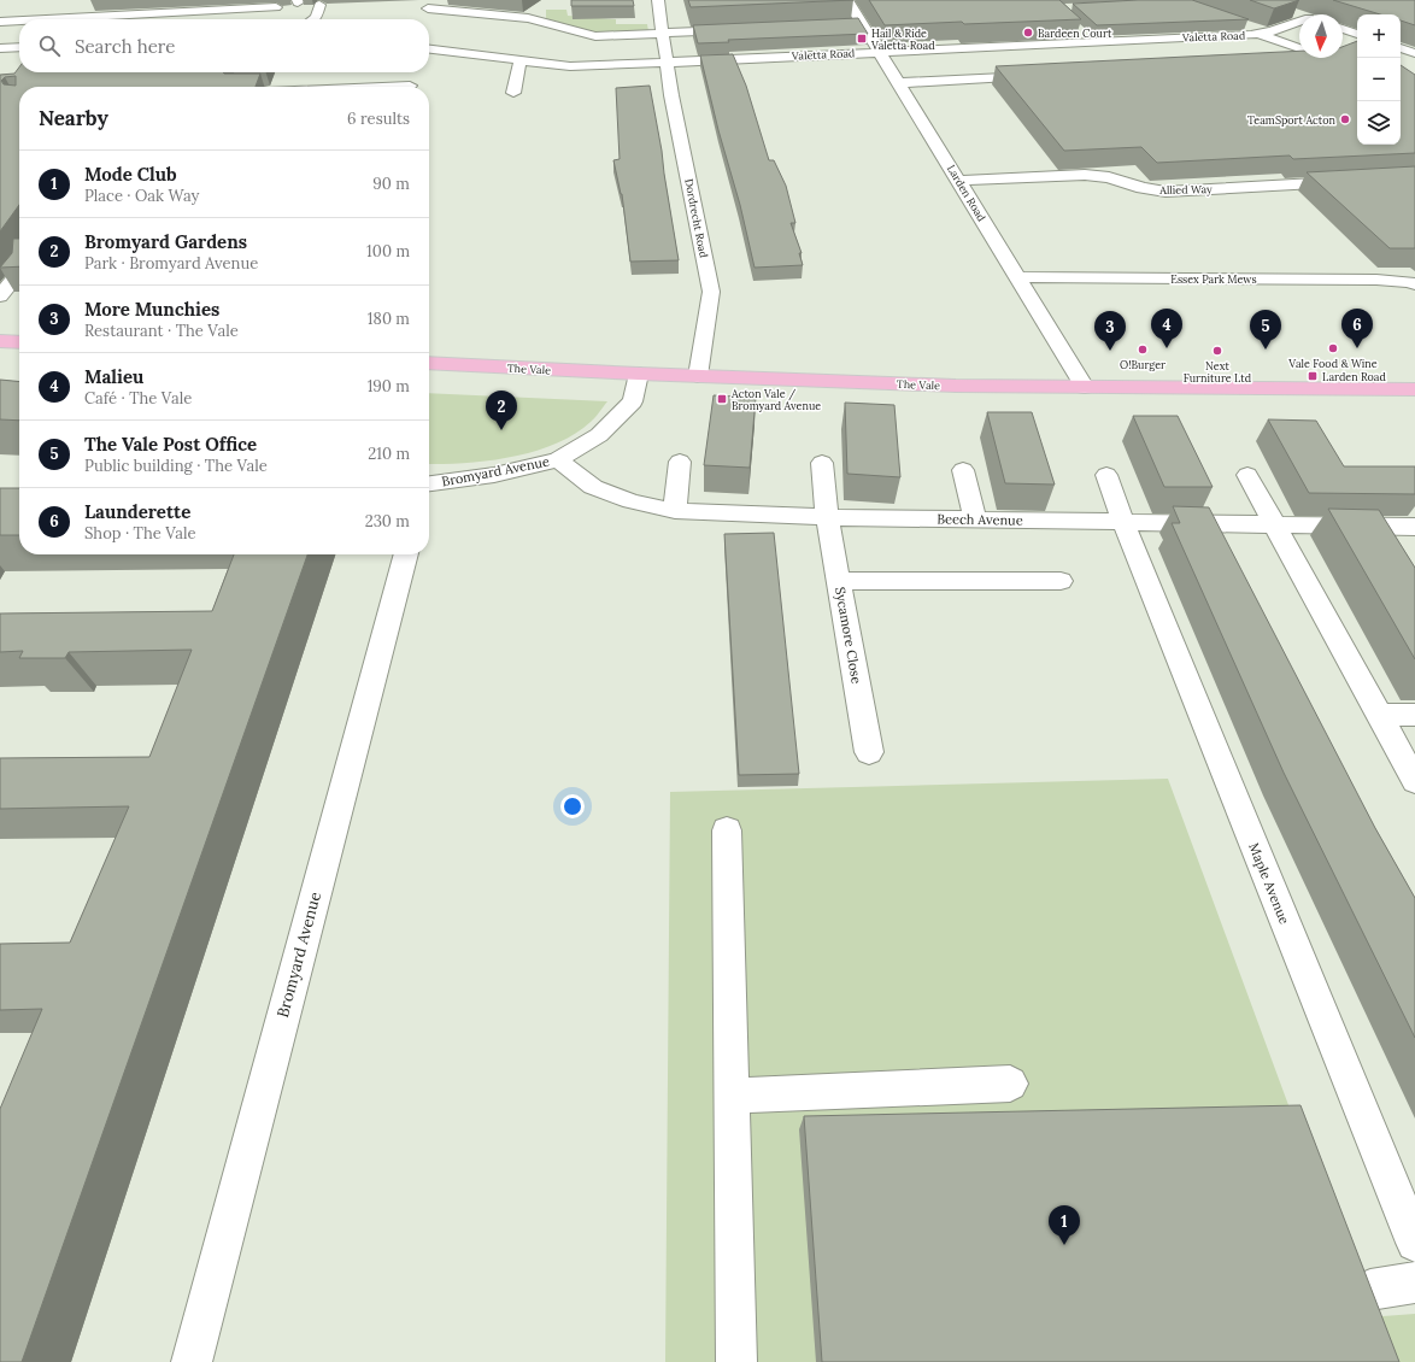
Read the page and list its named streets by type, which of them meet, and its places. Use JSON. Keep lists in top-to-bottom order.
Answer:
{
  "streets": {
    "main road": ["The Vale"],
    "street": [
      "Valetta Road",
      "Allied Way",
      "Larden Road",
      "Dordrecht Road",
      "Essex Park Mews",
      "Bromyard Avenue",
      "Beech Avenue",
      "Sycamore Close",
      "Maple Avenue"
    ]
  },
  "crossings": [
    ["Valetta Road", "Larden Road"],
    ["Valetta Road", "Dordrecht Road"],
    ["Allied Way", "Larden Road"],
    ["Larden Road", "Essex Park Mews"],
    ["Larden Road", "The Vale"],
    ["Dordrecht Road", "The Vale"],
    ["The Vale", "Bromyard Avenue"],
    ["Bromyard Avenue", "Beech Avenue"],
    ["Beech Avenue", "Sycamore Close"],
    ["Beech Avenue", "Maple Avenue"]
  ],
  "places": {
    "other": [
      "Bardeen Court",
      "TeamSport Acton",
      "Vale Food & Wine",
      "O!Burger",
      "Next Furniture Ltd"
    ],
    "transit": ["Hail & Ride Valetta Road", "Larden Road", "Acton Vale / Bromyard Avenue"]
  },
  "north": "bottom",
  "page": {
    "map_buttons": ["+", "−"],
    "search": "Search here",
    "heading": ["Nearby", "6 results"],
    "list": [
      {
        "mark": "1",
        "name": "Mode Club",
        "note": "Place · Oak Way",
        "value": "90 m"
      },
      {
        "mark": "2",
        "name": "Bromyard Gardens",
        "note": "Park · Bromyard Avenue",
        "value": "100 m"
      },
      {
        "mark": "3",
        "name": "More Munchies",
        "note": "Restaurant · The Vale",
        "value": "180 m"
      },
      {
        "mark": "4",
        "name": "Malieu",
        "note": "Café · The Vale",
        "value": "190 m"
      },
      {
        "mark": "5",
        "name": "The Vale Post Office",
        "note": "Public building · The Vale",
        "value": "210 m"
      },
      {
        "mark": "6",
        "name": "Launderette",
        "note": "Shop · The Vale",
        "value": "230 m"
      }
    ],
    "pins": [
      "4",
      "6",
      "5",
      "3",
      "2",
      "1"
    ]
  }
}
